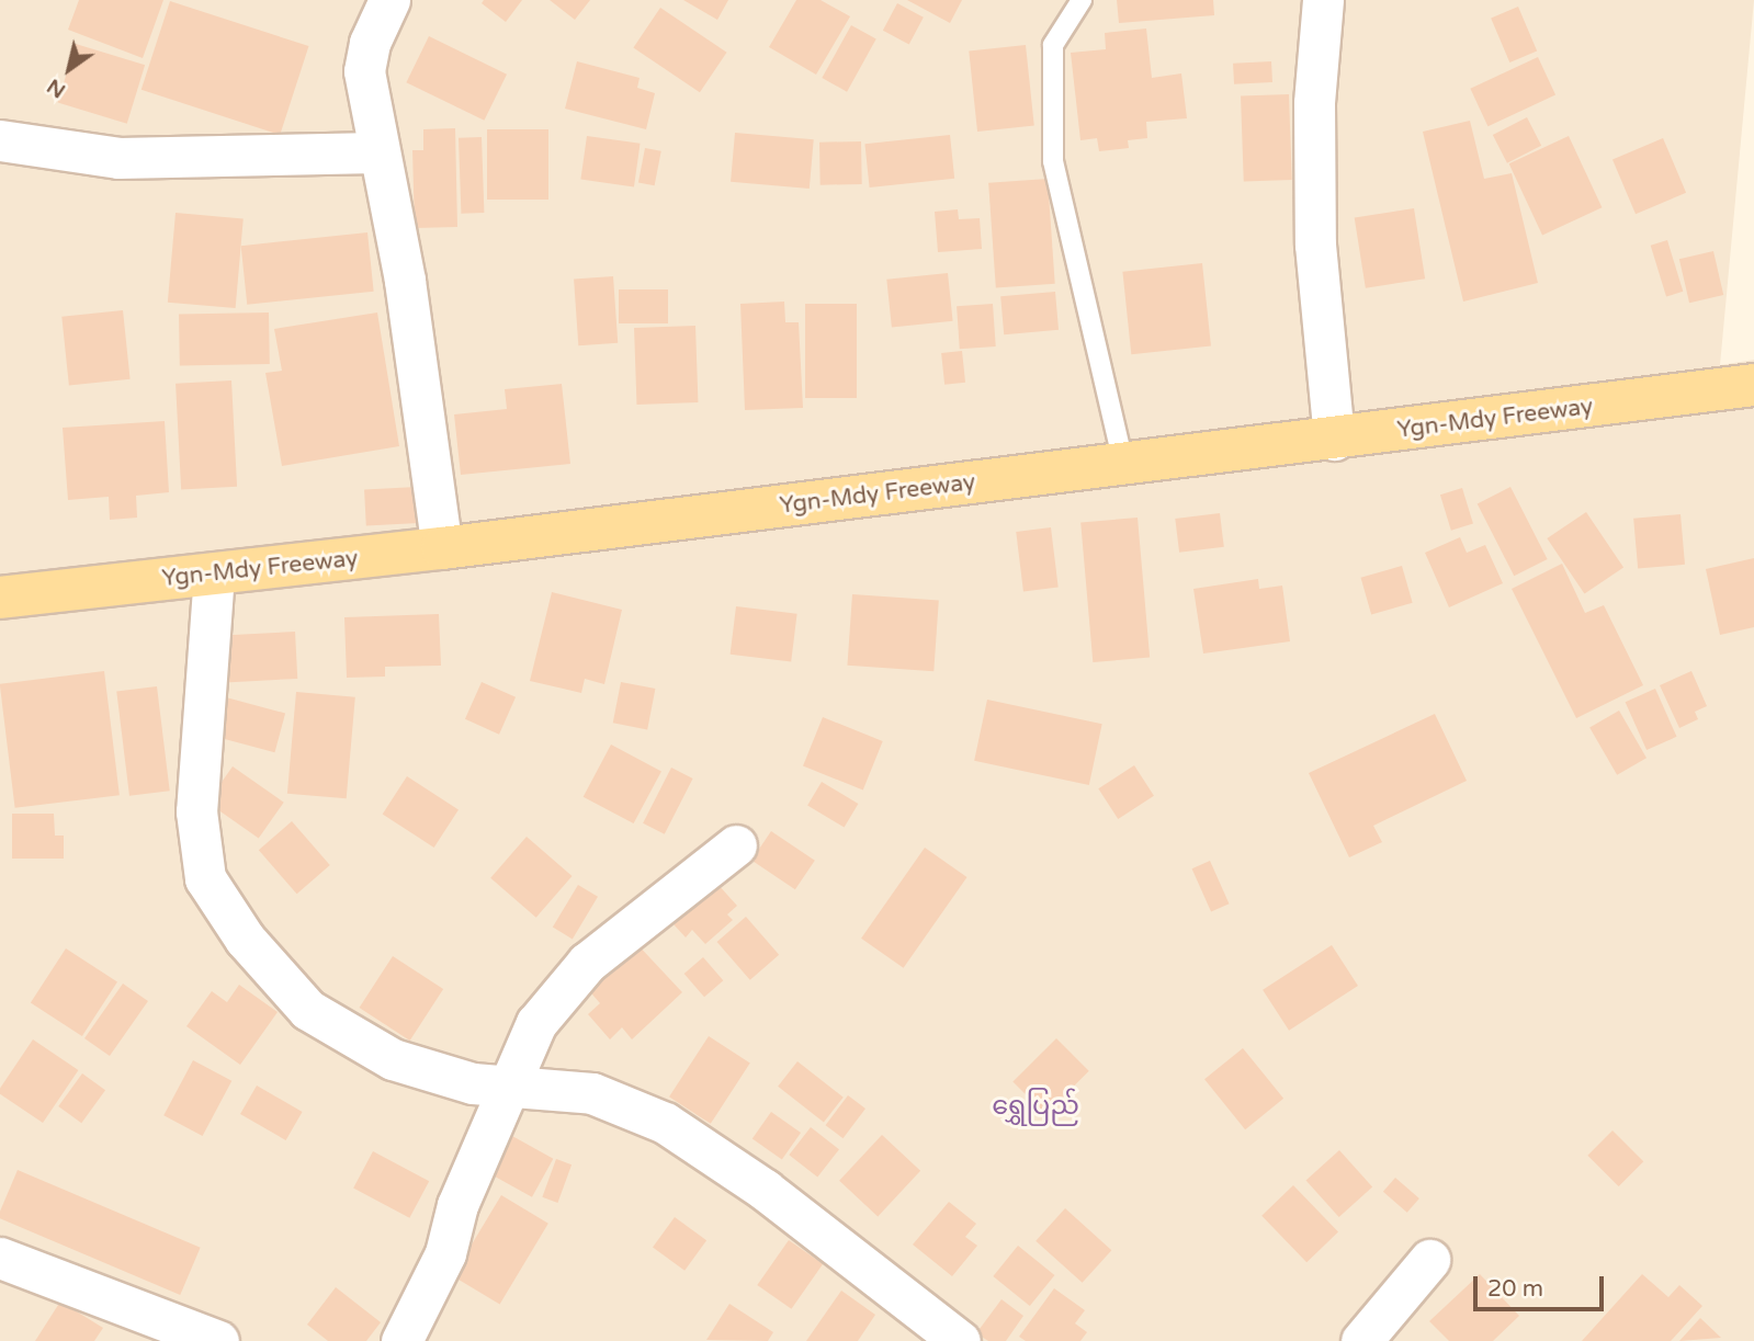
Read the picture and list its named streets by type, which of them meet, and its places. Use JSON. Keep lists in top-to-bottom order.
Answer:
{
  "streets": {
    "main road": ["Ygn-Mdy Freeway"]
  },
  "districts": ["ရွှေပြည်"],
  "scale_bar": "20 m",
  "north": "bottom left"
}
